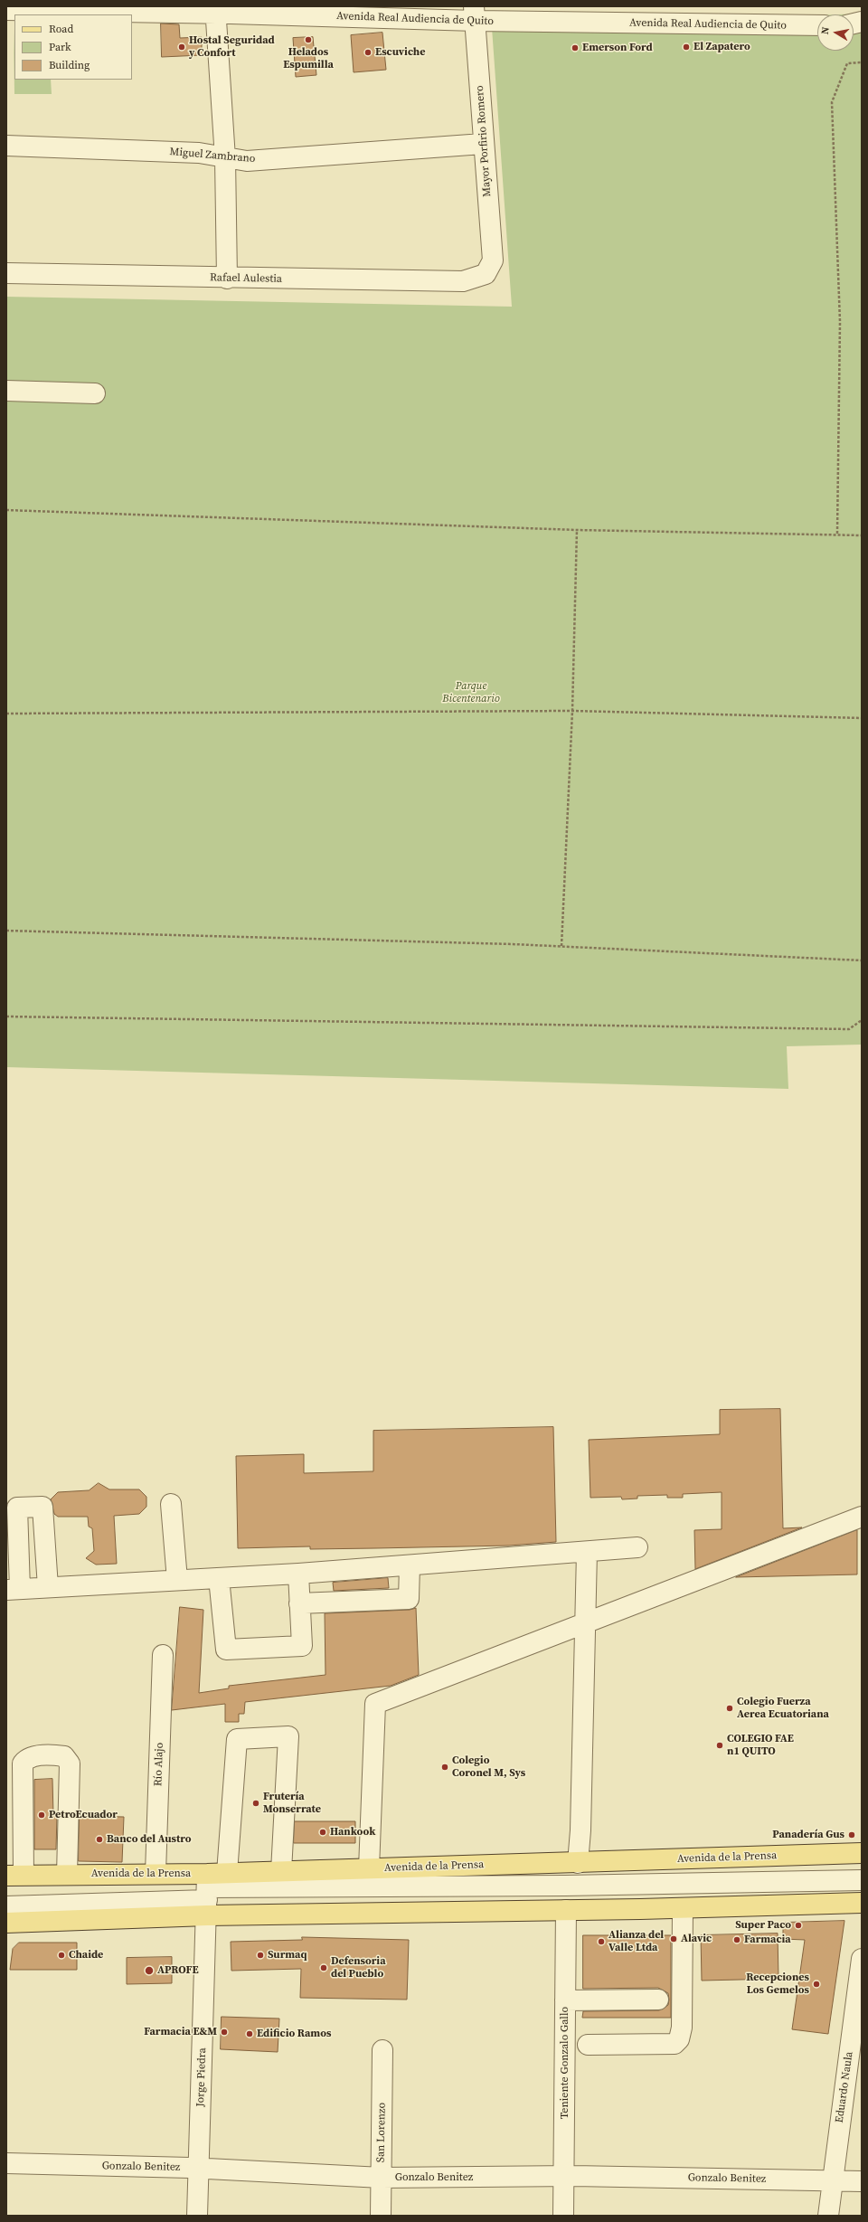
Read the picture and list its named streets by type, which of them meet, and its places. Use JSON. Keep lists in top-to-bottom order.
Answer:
{
  "streets": {
    "main road": ["Avenida de la Prensa"],
    "street": [
      "Avenida Real Audiencia de Quito",
      "Mayor Porfirio Romero",
      "Miguel Zambrano",
      "Rafael Aulestia",
      "Río Alajo",
      "Teniente Gonzalo Gallo",
      "Jorge Piedra",
      "Eduardo Naula",
      "San Lorenzo",
      "Gonzalo Benitez"
    ]
  },
  "crossings": [
    ["Avenida Real Audiencia de Quito", "Mayor Porfirio Romero"],
    ["Mayor Porfirio Romero", "Miguel Zambrano"],
    ["Mayor Porfirio Romero", "Rafael Aulestia"],
    ["Río Alajo", "Avenida de la Prensa"],
    ["Avenida de la Prensa", "Teniente Gonzalo Gallo"],
    ["Avenida de la Prensa", "Jorge Piedra"],
    ["Teniente Gonzalo Gallo", "Gonzalo Benitez"],
    ["Jorge Piedra", "Gonzalo Benitez"],
    ["Eduardo Naula", "Gonzalo Benitez"],
    ["San Lorenzo", "Gonzalo Benitez"]
  ],
  "parks": ["Parque Bicentenario"],
  "places": [
    "Helados Espumilla",
    "Hostal Seguridad y Confort",
    "El Zapatero",
    "Emerson Ford",
    "Escuviche",
    "Colegio Fuerza Aerea Ecuatoriana",
    "COLEGIO FAE n1 QUITO",
    "Colegio Coronel M, Sys",
    "Frutería Monserrate",
    "PetroEcuador",
    "Hankook",
    "Panadería Gus",
    "Banco del Austro",
    "Super Paco",
    "Alavic",
    "Farmacia",
    "Alianza del Valle Ltda",
    "Chaide",
    "Surmaq",
    "Defensoria del Pueblo",
    "APROFE",
    "Recepciones Los Gemelos",
    "Farmacia E&M",
    "Edificio Ramos"
  ],
  "legend": ["Road", "Park", "Building"],
  "north": "left"
}
